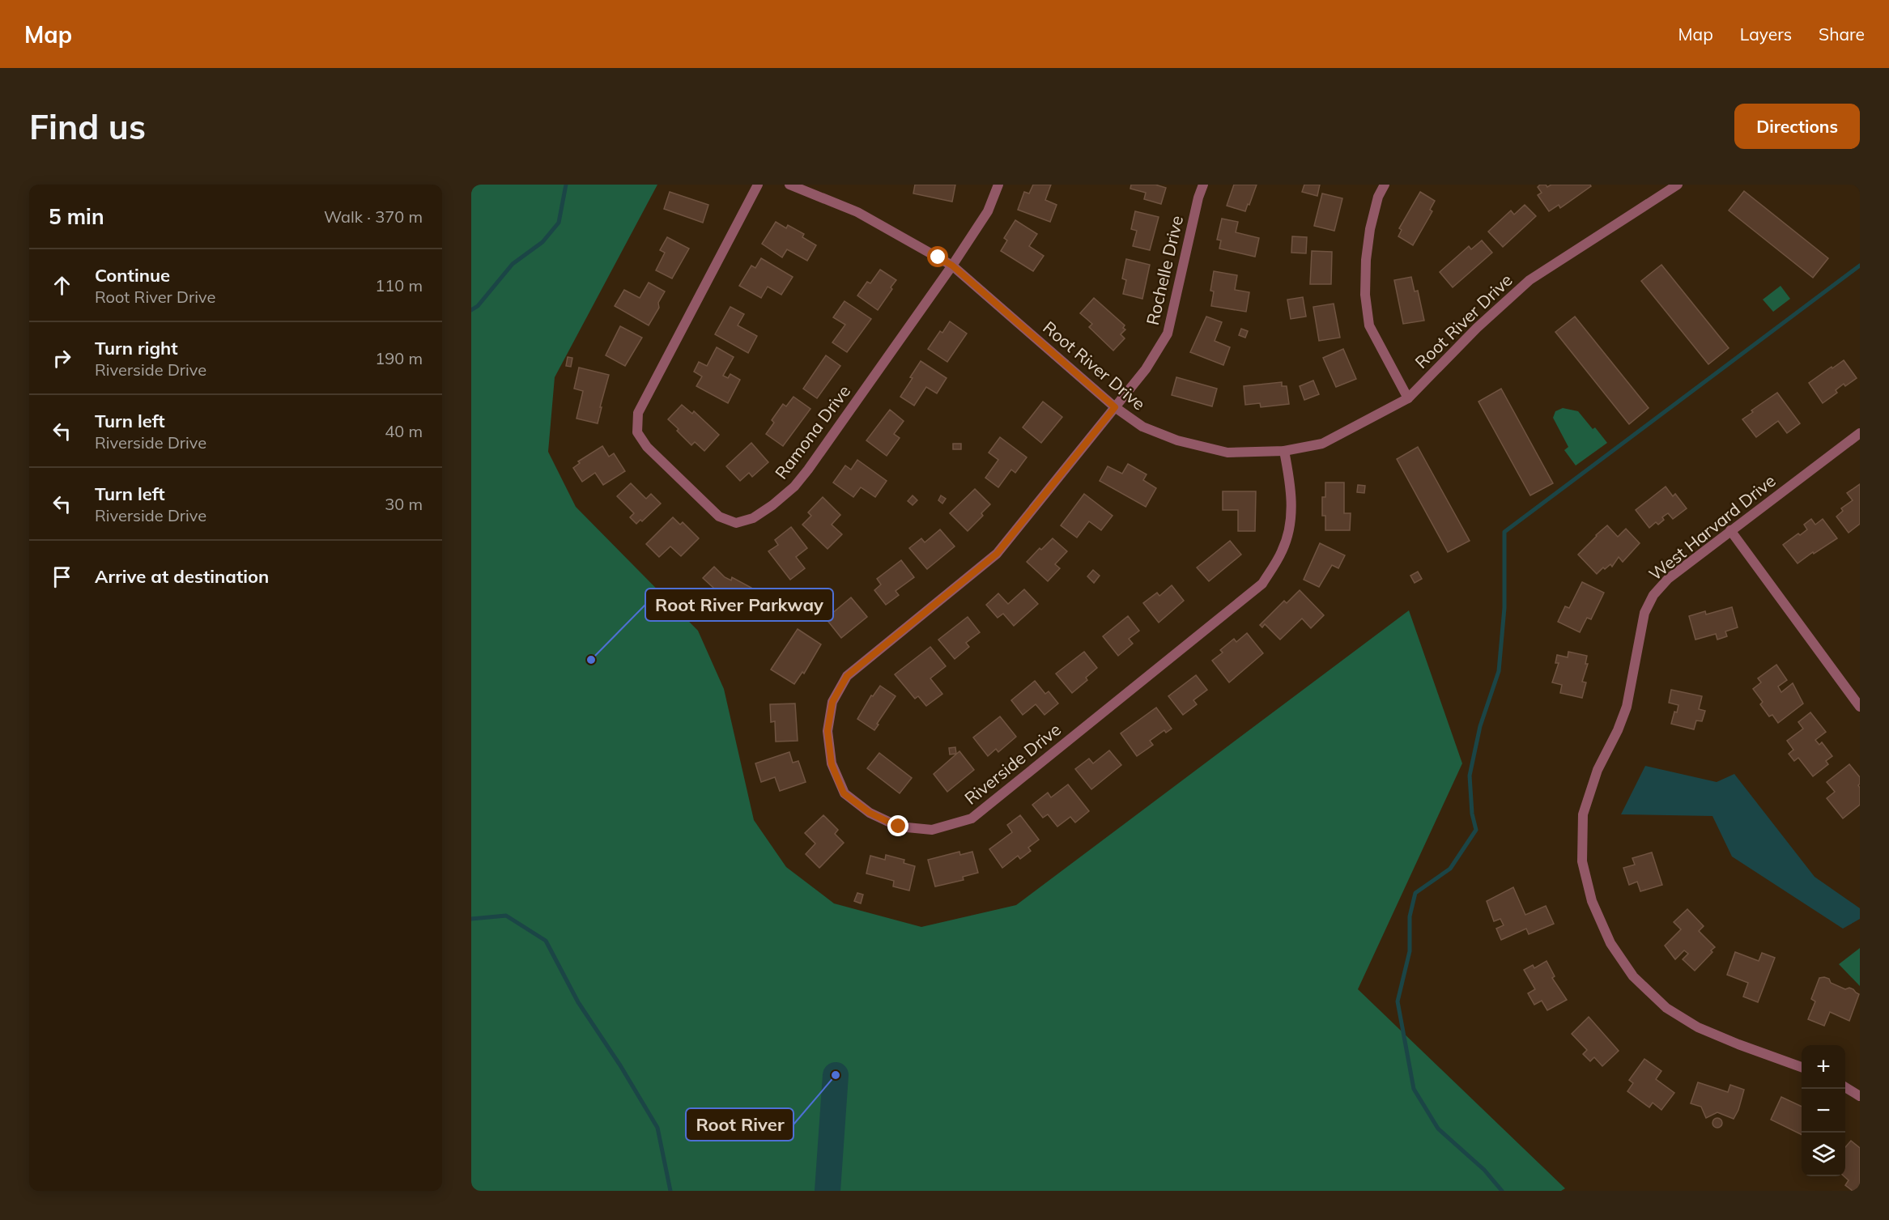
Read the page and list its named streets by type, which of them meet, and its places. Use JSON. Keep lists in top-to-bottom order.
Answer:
{
  "streets": {
    "street": [
      "Rochelle Drive",
      "Root River Drive",
      "Ramona Drive",
      "West Harvard Drive",
      "Riverside Drive"
    ]
  },
  "crossings": [
    ["Rochelle Drive", "Root River Drive"],
    ["Rochelle Drive", "Riverside Drive"],
    ["Root River Drive", "Ramona Drive"],
    ["Root River Drive", "Riverside Drive"]
  ],
  "places": ["Root River Parkway", "Root River"],
  "page": {
    "header": "Map",
    "nav": ["Map", "Layers", "Share"],
    "buttons": "Directions",
    "title": "Find us",
    "heading": ["5 min", "Walk · 370 m"],
    "list": [
      ["Continue", "Root River Drive", "110 m"],
      ["Turn right", "Riverside Drive", "190 m"],
      ["Turn left", "Riverside Drive", "40 m"],
      ["Turn left", "Riverside Drive", "30 m"],
      "Arrive at destination"
    ],
    "map_buttons": ["+", "−"]
  }
}
